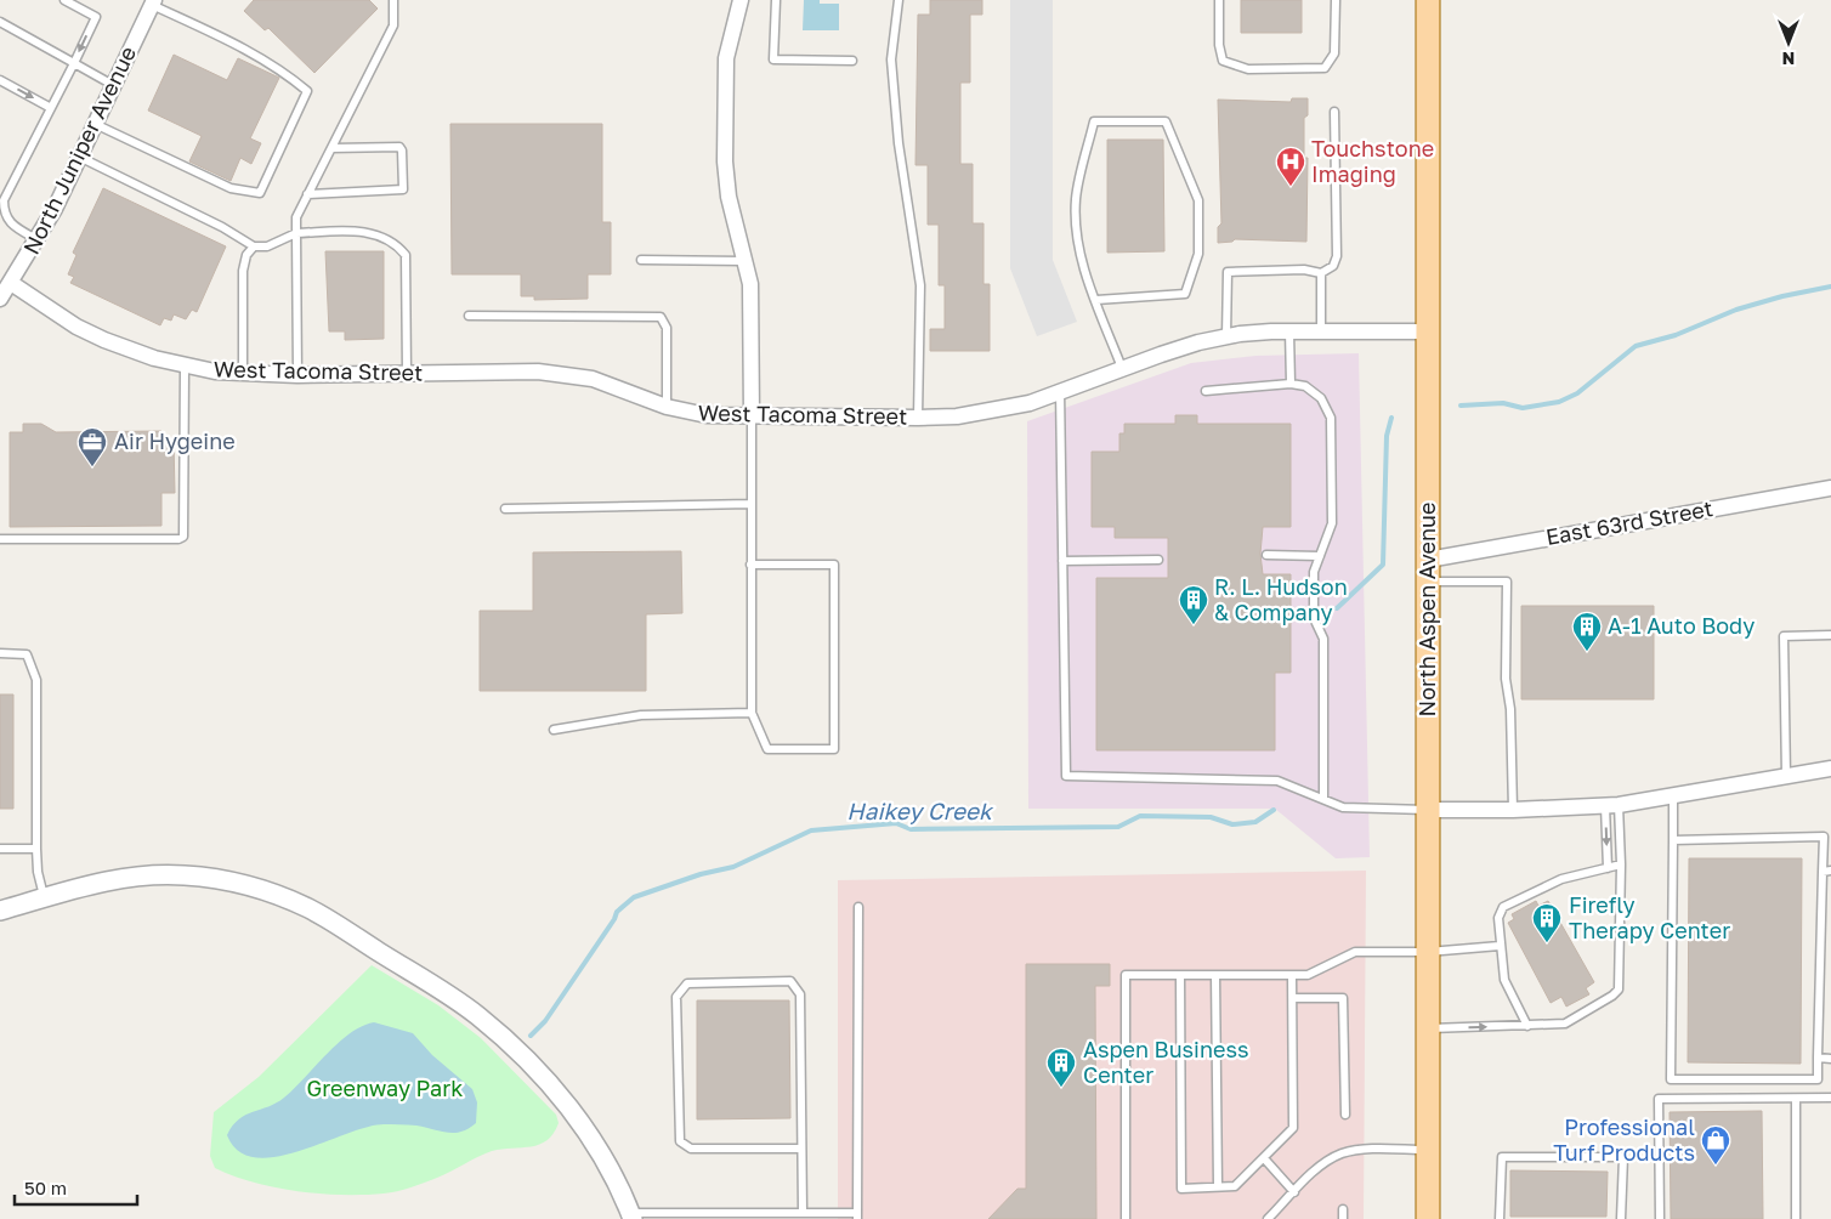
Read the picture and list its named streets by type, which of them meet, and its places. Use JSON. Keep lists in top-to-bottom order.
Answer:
{
  "streets": {
    "main road": ["North Aspen Avenue"],
    "street": ["North Juniper Avenue", "West Tacoma Street", "East 63rd Street"]
  },
  "crossings": [
    ["North Juniper Avenue", "West Tacoma Street"],
    ["West Tacoma Street", "North Aspen Avenue"],
    ["East 63rd Street", "North Aspen Avenue"]
  ],
  "water": ["Haikey Creek"],
  "parks": ["Greenway Park"],
  "places": {
    "hospital": ["Touchstone Imaging"],
    "office": ["Air Hygeine"],
    "building": [
      "R. L. Hudson & Company",
      "A-1 Auto Body",
      "Firefly Therapy Center",
      "Aspen Business Center"
    ],
    "shop": ["Professional Turf Products"]
  },
  "scale_bar": "50 m",
  "north": "bottom"
}
